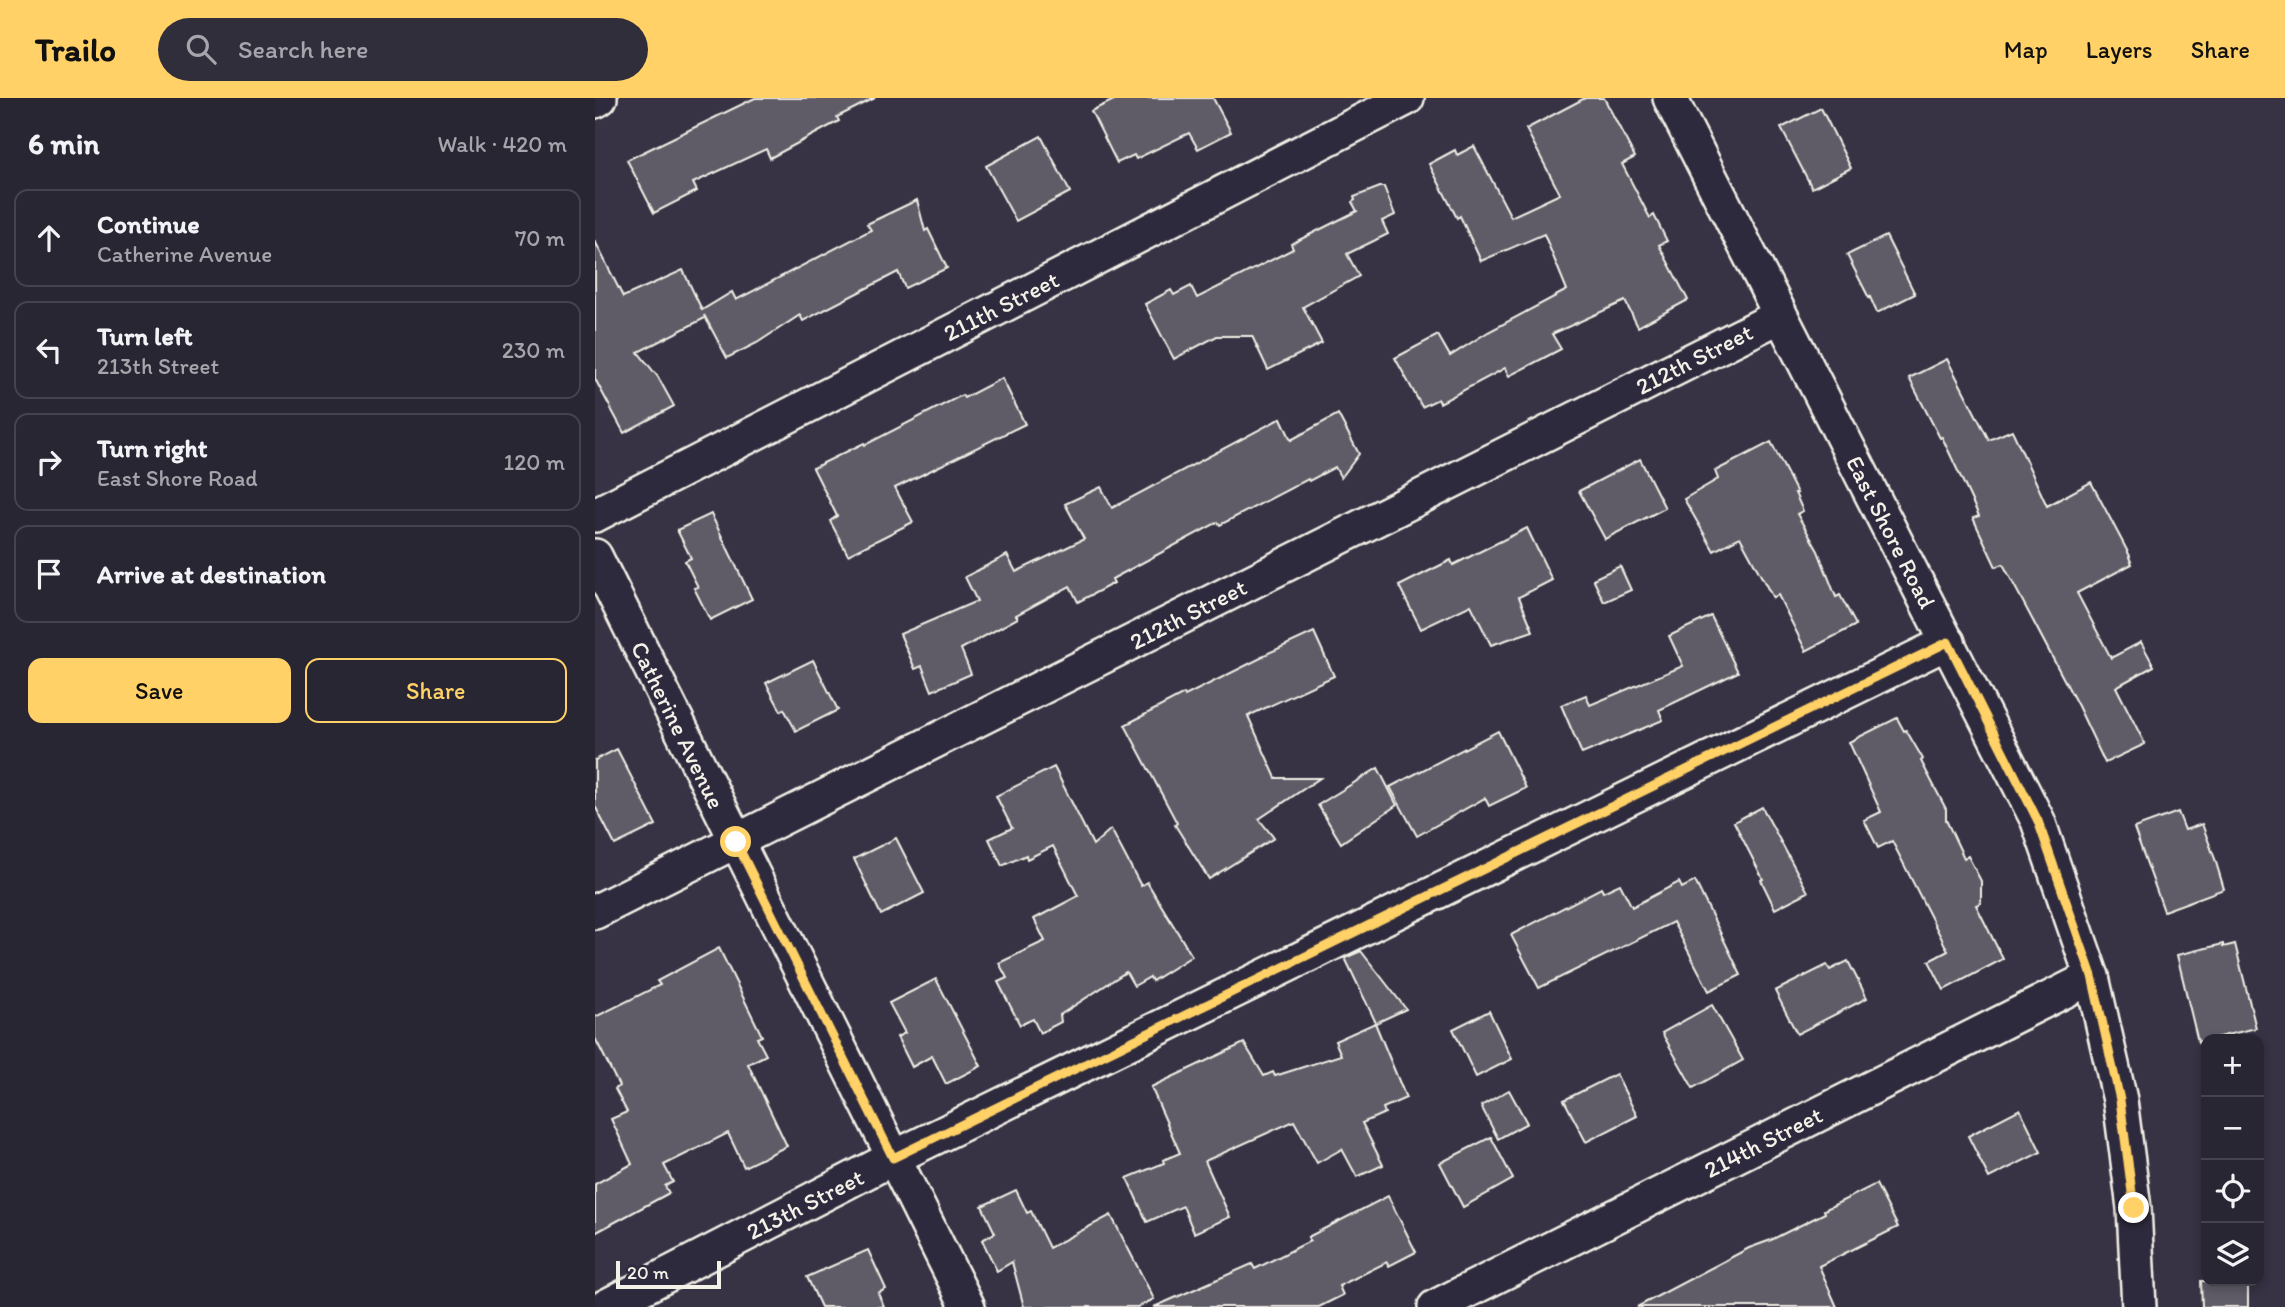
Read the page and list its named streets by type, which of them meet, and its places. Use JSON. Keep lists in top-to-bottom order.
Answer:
{
  "streets": {
    "street": [
      "211th Street",
      "212th Street",
      "East Shore Road",
      "Catherine Avenue",
      "214th Street",
      "213th Street"
    ]
  },
  "crossings": [
    ["212th Street", "East Shore Road"],
    ["212th Street", "Catherine Avenue"],
    ["East Shore Road", "214th Street"],
    ["East Shore Road", "213th Street"],
    ["Catherine Avenue", "213th Street"]
  ],
  "scale_bar": "20 m",
  "page": {
    "header": "Trailo",
    "search": "Search here",
    "nav": ["Map", "Layers", "Share"],
    "heading": ["6 min", "Walk · 420 m"],
    "list": [
      ["Continue", "Catherine Avenue", "70 m"],
      ["Turn left", "213th Street", "230 m"],
      ["Turn right", "East Shore Road", "120 m"],
      "Arrive at destination"
    ],
    "buttons": ["Save", "Share"],
    "map_buttons": ["+", "−"],
    "scale": "20 m"
  }
}
